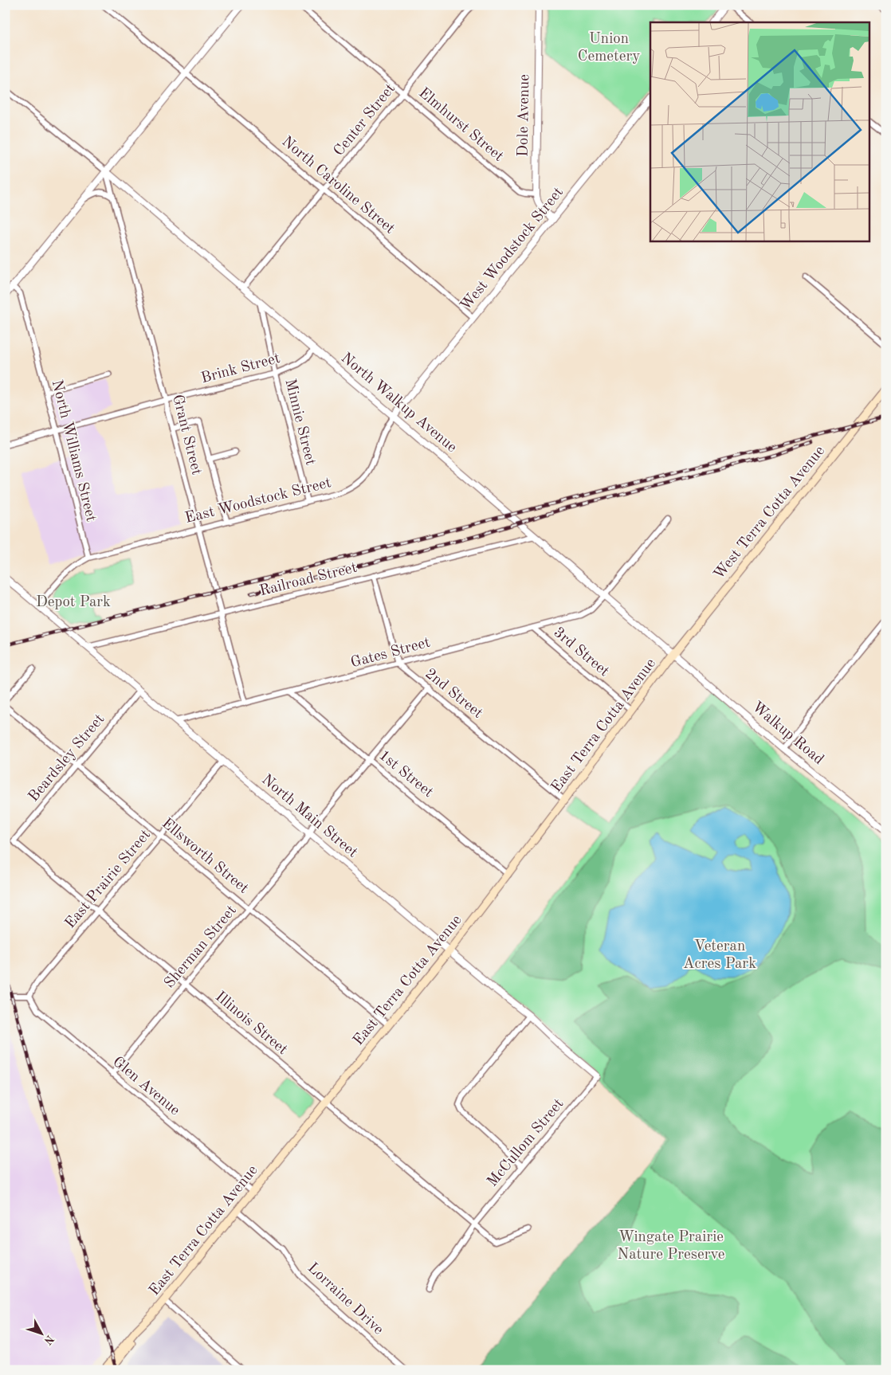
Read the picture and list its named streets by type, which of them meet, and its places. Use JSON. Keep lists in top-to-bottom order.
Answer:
{
  "streets": {
    "main road": ["West Terra Cotta Avenue", "East Terra Cotta Avenue"],
    "street": [
      "Dole Avenue",
      "Center Street",
      "Elmhurst Street",
      "North Caroline Street",
      "West Woodstock Street",
      "Brink Street",
      "North Walkup Avenue",
      "Minnie Street",
      "Grant Street",
      "North Williams Street",
      "East Woodstock Street",
      "Railroad Street",
      "3rd Street",
      "Gates Street",
      "2nd Street",
      "Walkup Road",
      "Beardsley Street",
      "1st Street",
      "North Main Street",
      "Ellsworth Street",
      "East Prairie Street",
      "Sherman Street",
      "Illinois Street",
      "Glen Avenue",
      "McCullom Street",
      "Lorraine Drive"
    ]
  },
  "crossings": [
    ["Dole Avenue", "Elmhurst Street"],
    ["Dole Avenue", "West Woodstock Street"],
    ["Center Street", "Elmhurst Street"],
    ["Center Street", "North Caroline Street"],
    ["Center Street", "North Walkup Avenue"],
    ["North Caroline Street", "West Woodstock Street"],
    ["West Woodstock Street", "North Walkup Avenue"],
    ["West Woodstock Street", "East Woodstock Street"],
    ["Brink Street", "North Walkup Avenue"],
    ["Brink Street", "Minnie Street"],
    ["Brink Street", "Grant Street"],
    ["Brink Street", "North Williams Street"],
    ["North Walkup Avenue", "Minnie Street"],
    ["North Walkup Avenue", "Grant Street"],
    ["North Walkup Avenue", "East Woodstock Street"],
    ["North Walkup Avenue", "West Terra Cotta Avenue"],
    ["North Walkup Avenue", "Railroad Street"],
    ["North Walkup Avenue", "Gates Street"],
    ["North Walkup Avenue", "East Terra Cotta Avenue"],
    ["North Walkup Avenue", "Walkup Road"],
    ["Minnie Street", "East Woodstock Street"],
    ["Grant Street", "East Woodstock Street"],
    ["Grant Street", "Railroad Street"],
    ["Grant Street", "Gates Street"],
    ["North Williams Street", "East Woodstock Street"],
    ["West Terra Cotta Avenue", "East Terra Cotta Avenue"],
    ["West Terra Cotta Avenue", "Walkup Road"],
    ["Railroad Street", "North Main Street"],
    ["3rd Street", "Gates Street"],
    ["3rd Street", "East Terra Cotta Avenue"],
    ["Gates Street", "2nd Street"],
    ["Gates Street", "1st Street"],
    ["Gates Street", "North Main Street"],
    ["2nd Street", "East Terra Cotta Avenue"],
    ["2nd Street", "Sherman Street"],
    ["East Terra Cotta Avenue", "Walkup Road"],
    ["East Terra Cotta Avenue", "1st Street"],
    ["East Terra Cotta Avenue", "North Main Street"],
    ["East Terra Cotta Avenue", "Ellsworth Street"],
    ["East Terra Cotta Avenue", "Illinois Street"],
    ["East Terra Cotta Avenue", "Glen Avenue"],
    ["East Terra Cotta Avenue", "Lorraine Drive"],
    ["Beardsley Street", "North Main Street"],
    ["Beardsley Street", "Ellsworth Street"],
    ["Beardsley Street", "Illinois Street"],
    ["1st Street", "Sherman Street"],
    ["North Main Street", "East Prairie Street"],
    ["North Main Street", "Sherman Street"],
    ["North Main Street", "McCullom Street"],
    ["Ellsworth Street", "East Prairie Street"],
    ["Ellsworth Street", "Sherman Street"],
    ["East Prairie Street", "Illinois Street"],
    ["East Prairie Street", "Glen Avenue"],
    ["Sherman Street", "Illinois Street"],
    ["Sherman Street", "Glen Avenue"],
    ["Illinois Street", "McCullom Street"]
  ],
  "parks": [
    "Union Cemetery",
    "Depot Park",
    "Veteran Acres Park",
    "Wingate Prairie Nature Preserve"
  ],
  "north": "bottom right"
}
